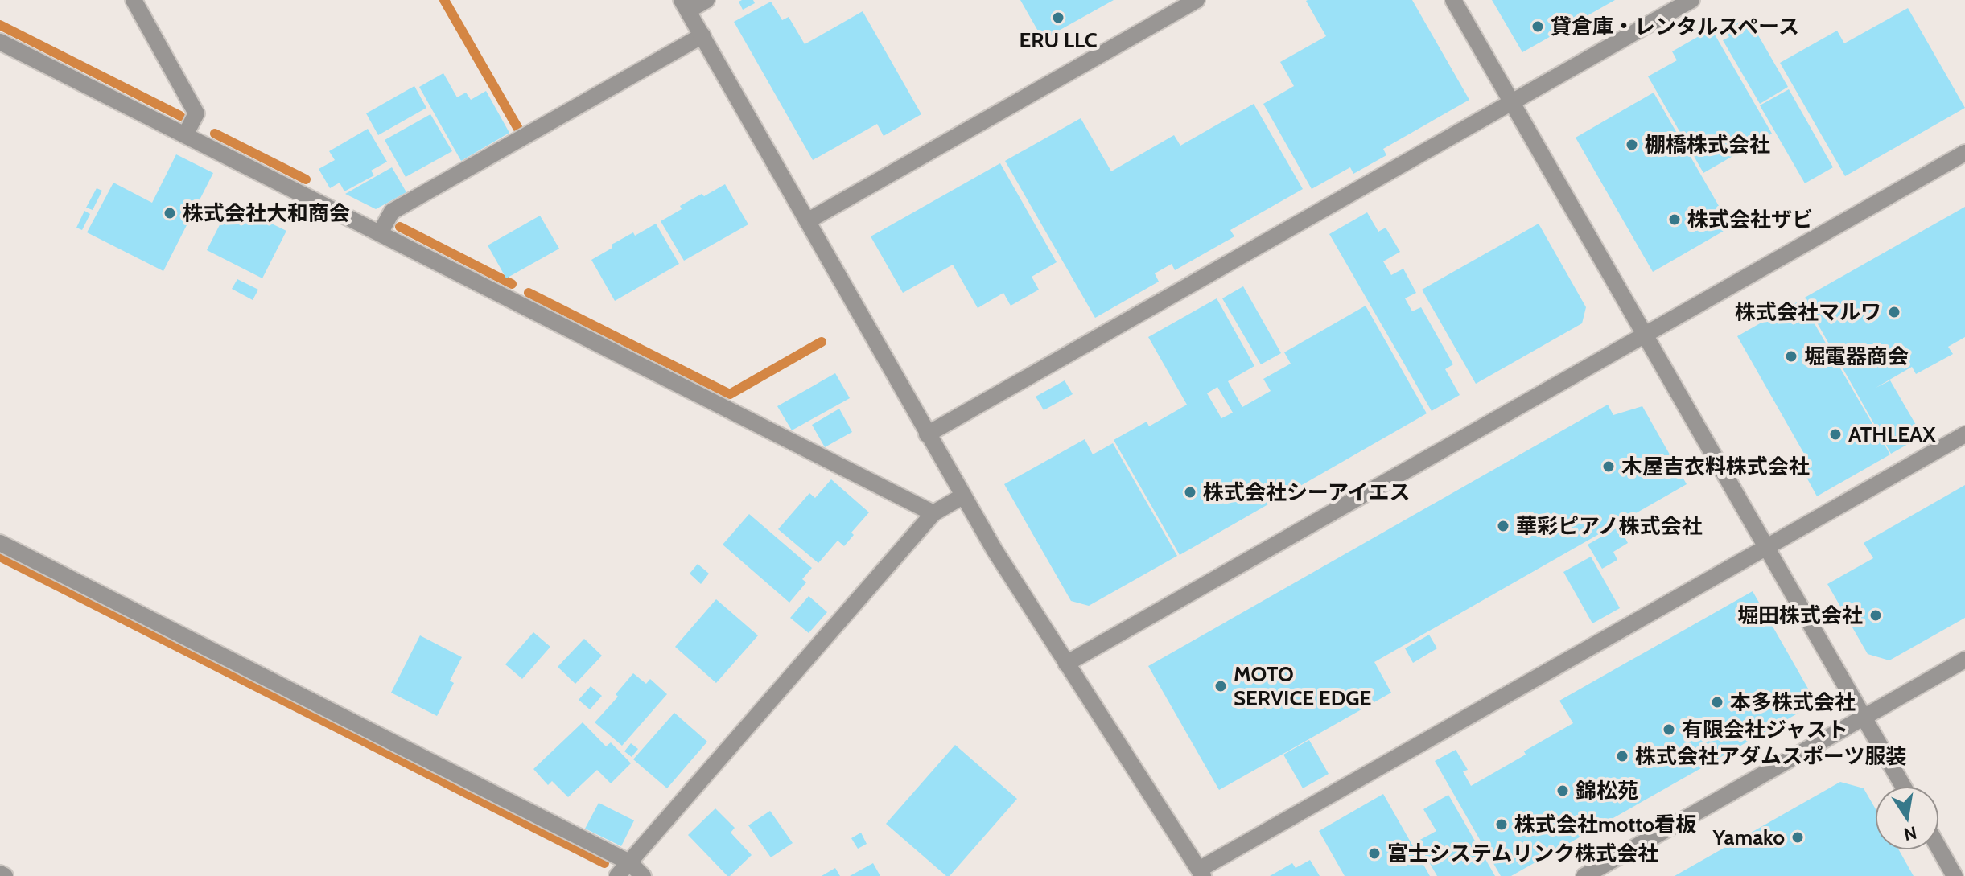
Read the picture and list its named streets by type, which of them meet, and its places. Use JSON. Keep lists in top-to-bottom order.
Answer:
{
  "places": [
    "ERU LLC",
    "貸倉庫・レンタルスペース",
    "棚橋株式会社",
    "株式会社大和商会",
    "株式会社ザビ",
    "株式会社マルワ",
    "堀電器商会",
    "ATHLEAX",
    "木屋吉衣料株式会社",
    "株式会社シーアイエス",
    "華彩ピアノ株式会社",
    "堀田株式会社",
    "MOTO SERVICE EDGE",
    "本多株式会社",
    "有限会社ジャスト",
    "株式会社アダムスポーツ服装",
    "錦松苑",
    "株式会社motto看板",
    "Yamako",
    "富士システムリンク株式会社"
  ],
  "north": "bottom"
}
